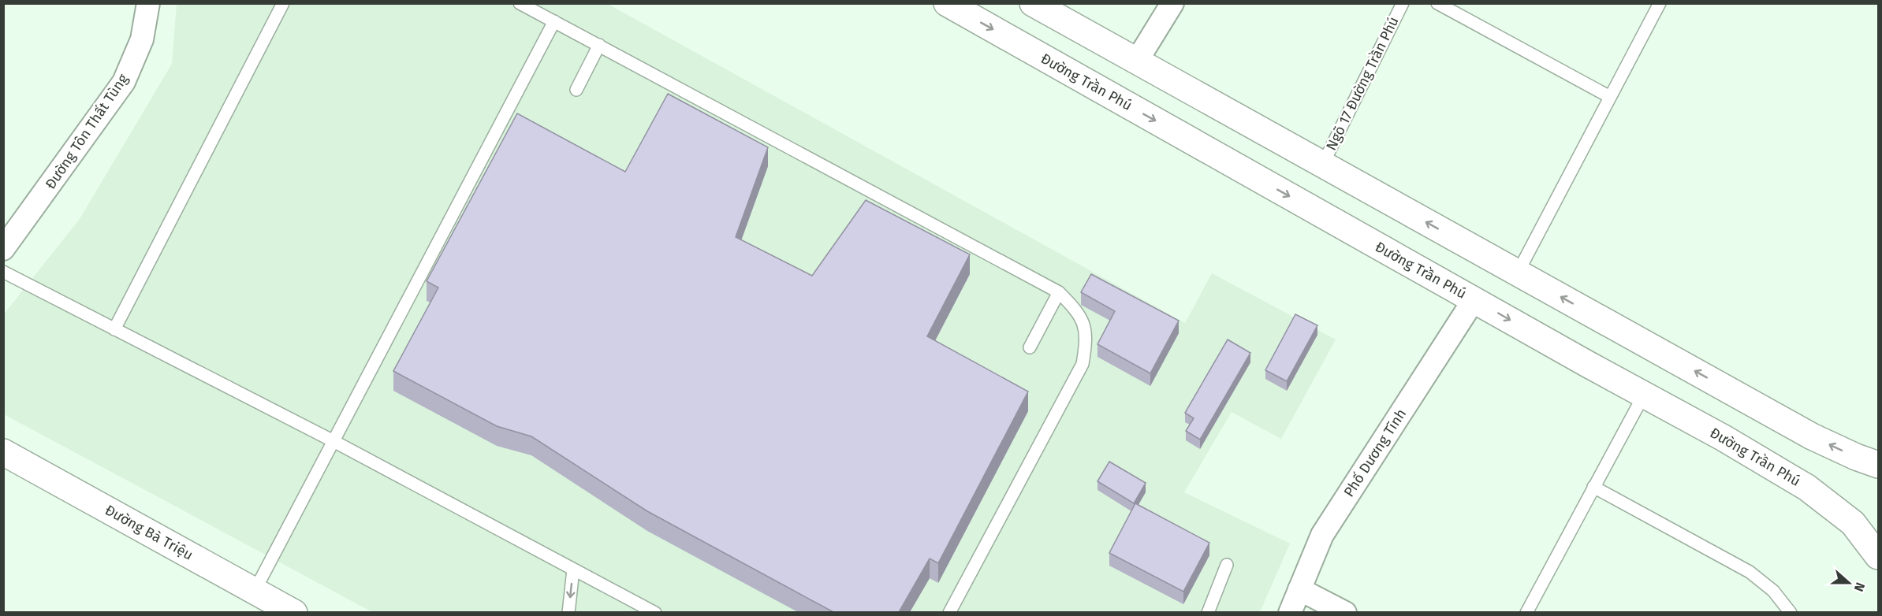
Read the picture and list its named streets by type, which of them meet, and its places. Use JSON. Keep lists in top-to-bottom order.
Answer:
{
  "streets": {
    "main road": ["Đường Trần Phú", "Đường Bà Triệu"],
    "street": ["Đường Tôn Thất Tùng", "Phố Dương Tĩnh"],
    "lane": ["Ngõ 17 Đường Trần Phú"]
  },
  "crossings": [
    ["Đường Trần Phú", "Phố Dương Tĩnh"]
  ],
  "north": "right"
}
